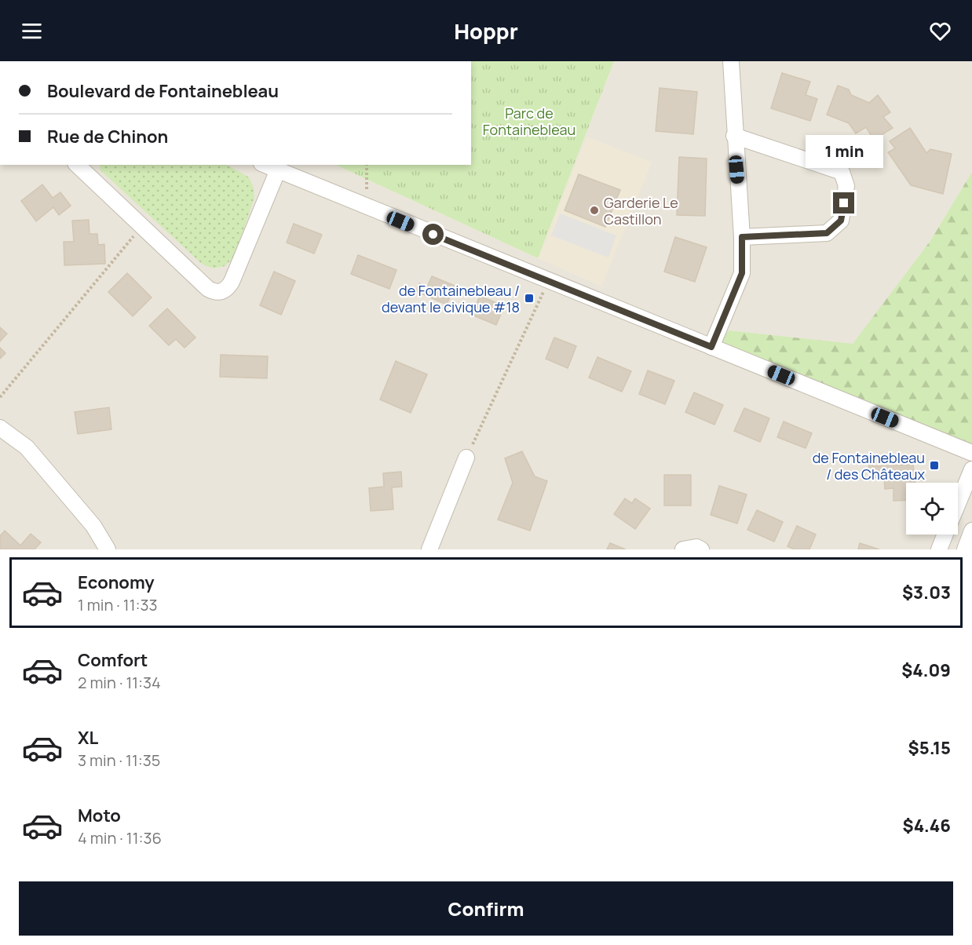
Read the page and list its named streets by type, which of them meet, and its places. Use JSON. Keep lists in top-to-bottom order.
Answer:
{
  "parks": ["Parc de Fontainebleau"],
  "places": {
    "other": ["Garderie Le Castillon"],
    "transit": ["de Fontainebleau / devant le civique #18", "de Fontainebleau / des Châteaux"]
  },
  "page": {
    "header": "Hoppr",
    "banner": ["Boulevard de Fontainebleau", "Rue de Chinon"],
    "bubble": "1 min",
    "list": [
      {
        "name": "Economy",
        "note": "1 min · 11:33",
        "value": "$3.03"
      },
      {
        "name": "Comfort",
        "note": "2 min · 11:34",
        "value": "$4.09"
      },
      {
        "name": "XL",
        "note": "3 min · 11:35",
        "value": "$5.15"
      },
      {
        "name": "Moto",
        "note": "4 min · 11:36",
        "value": "$4.46"
      }
    ],
    "buttons": "Confirm"
  }
}
